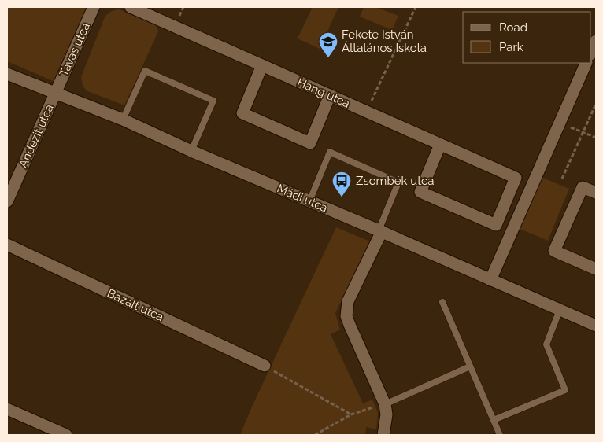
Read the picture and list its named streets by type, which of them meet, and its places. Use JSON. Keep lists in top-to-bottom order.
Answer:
{
  "streets": {
    "street": [
      "Tavas utca",
      "Hang utca",
      "Andezit utca",
      "Mádi utca",
      "Bazalt utca"
    ]
  },
  "crossings": [
    ["Tavas utca", "Andezit utca"],
    ["Tavas utca", "Mádi utca"],
    ["Andezit utca", "Mádi utca"]
  ],
  "places": {
    "school or university": ["Fekete István Általános Iskola"],
    "bus stop": ["Zsombék utca"]
  },
  "legend": ["Road", "Park"]
}
